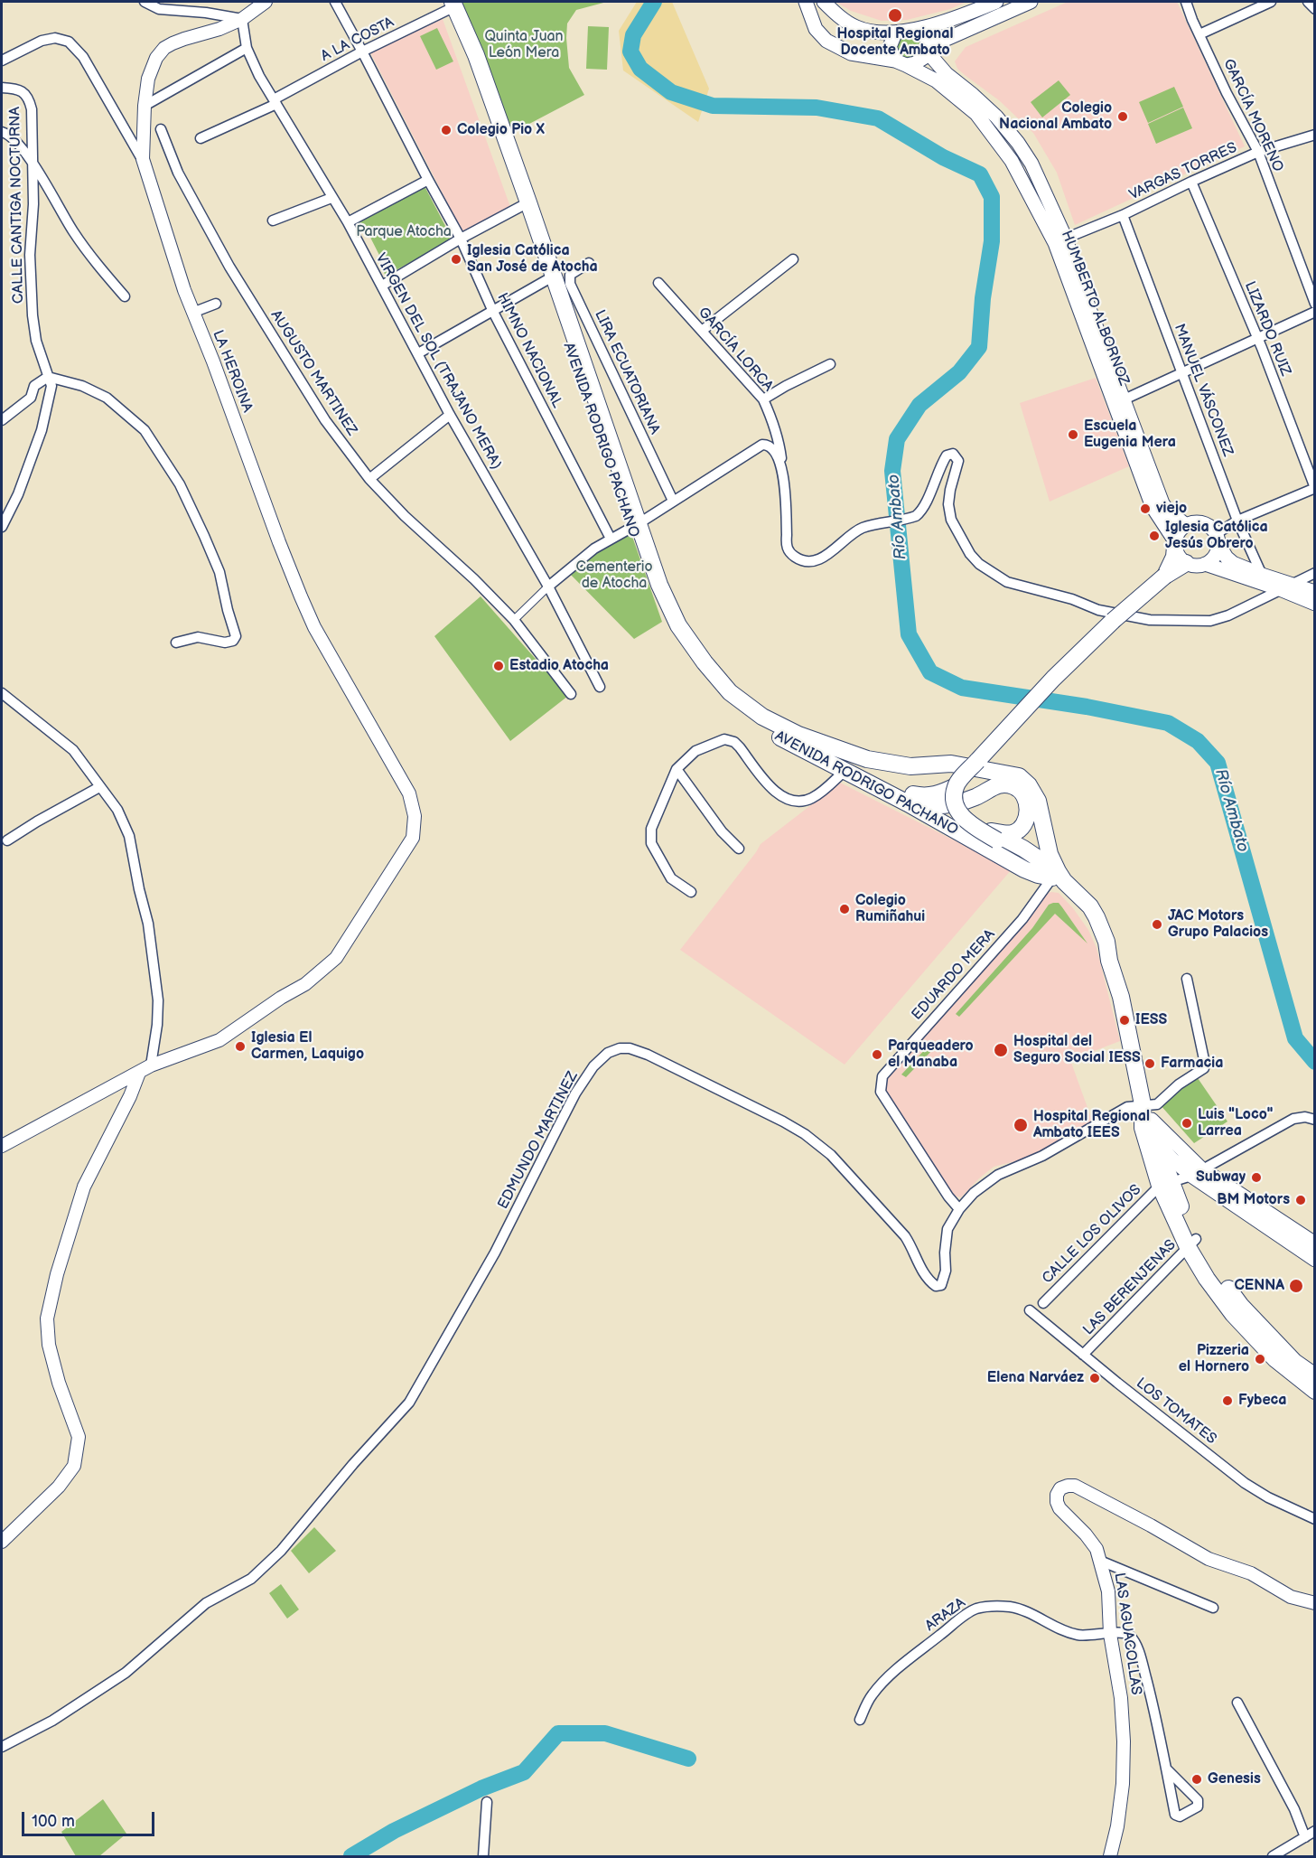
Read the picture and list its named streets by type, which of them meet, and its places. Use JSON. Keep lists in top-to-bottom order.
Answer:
{
  "streets": {
    "main road": ["HUMBERTO ALBORNOZ", "AVENIDA RODRIGO PACHANO"],
    "street": [
      "A LA COSTA",
      "GARCÍA MORENO",
      "VARGAS TORRES",
      "CALLE CANTIGA NOCTURNA",
      "LIZARDO RUIZ",
      "GARCÍA LORCA",
      "HIMNO NACIONAL",
      "VIRGEN DEL SOL (TRAJANO MERA)",
      "LA HEROINA",
      "LIRA ECUATORIANA",
      "AUGUSTO MARTINEZ",
      "MANUEL VÁSCONEZ",
      "EDUARDO MERA",
      "EDMUNDO MARTINEZ",
      "CALLE LOS OLIVOS",
      "LAS BERENJENAS",
      "LOS TOMATES",
      "ARAZA",
      "LAS AGUACOLLAS"
    ]
  },
  "crossings": [
    ["A LA COSTA", "HIMNO NACIONAL"],
    ["A LA COSTA", "VIRGEN DEL SOL (TRAJANO MERA)"],
    ["A LA COSTA", "AVENIDA RODRIGO PACHANO"],
    ["GARCÍA MORENO", "VARGAS TORRES"],
    ["VARGAS TORRES", "HUMBERTO ALBORNOZ"],
    ["VARGAS TORRES", "LIZARDO RUIZ"],
    ["VARGAS TORRES", "MANUEL VÁSCONEZ"],
    ["VIRGEN DEL SOL (TRAJANO MERA)", "LA HEROINA"],
    ["AVENIDA RODRIGO PACHANO", "EDUARDO MERA"],
    ["AVENIDA RODRIGO PACHANO", "EDMUNDO MARTINEZ"],
    ["EDUARDO MERA", "EDMUNDO MARTINEZ"],
    ["LAS BERENJENAS", "LOS TOMATES"],
    ["ARAZA", "LAS AGUACOLLAS"]
  ],
  "water": ["Río Ambato"],
  "parks": ["Quinta Juan León Mera", "Parque Atocha", "Cementerio de Atocha"],
  "places": [
    "Hospital Regional Docente Ambato",
    "Colegio Nacional Ambato",
    "Colegio Pio X",
    "Iglesia Católica San José de Atocha",
    "Escuela Eugenia Mera",
    "viejo",
    "Iglesia Católica Jesús Obrero",
    "Estadio Atocha",
    "Colegio Rumiñahui",
    "JAC Motors Grupo Palacios",
    "IESS",
    "Iglesia El Carmen, Laquigo",
    "Hospital del Seguro Social IESS",
    "Parqueadero el Manaba",
    "Farmacia",
    "Luis \"Loco\" Larrea",
    "Hospital Regional Ambato IEES",
    "Subway",
    "BM Motors",
    "CENNA",
    "Pizzeria el Hornero",
    "Elena Narváez",
    "Fybeca",
    "Genesis"
  ],
  "scale_bar": "100 m"
}
